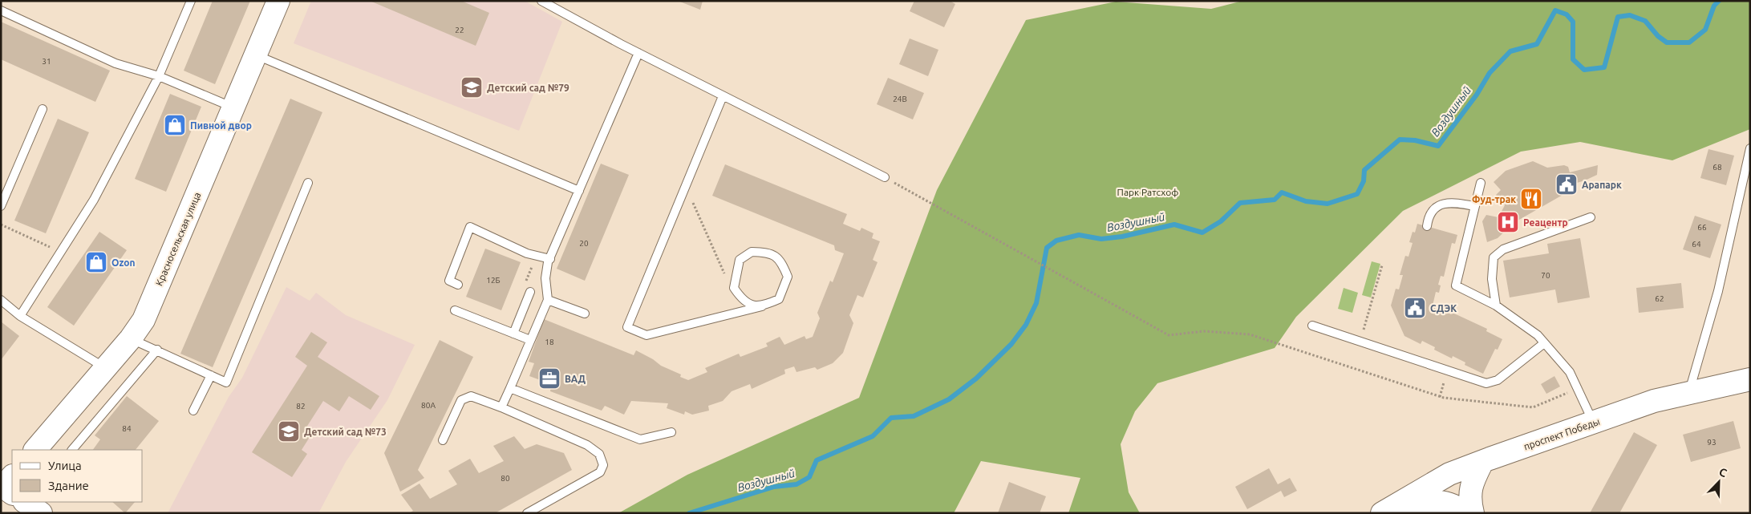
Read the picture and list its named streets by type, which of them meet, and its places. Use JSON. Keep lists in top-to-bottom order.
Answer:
{
  "streets": {
    "main road": ["Красносельская улица", "проспект Победы"]
  },
  "water": ["Воздушный"],
  "parks": ["Парк Ратсхоф"],
  "places": {
    "school or university": ["Детский сад №79", "Детский сад №73"],
    "shop": ["Пивной двор", "Ozon"],
    "public building": ["Арапарк", "СДЭК"],
    "restaurant": ["Фуд-трак"],
    "hospital": ["Реацентр"],
    "office": ["ВАД"]
  },
  "house_numbers": [
    "22",
    "31",
    "24В",
    "68",
    "66",
    "20",
    "64",
    "70",
    "12Б",
    "62",
    "18",
    "80А",
    "82",
    "84",
    "93",
    "80"
  ],
  "legend": ["Улица", "Здание"],
  "north": "top right"
}
